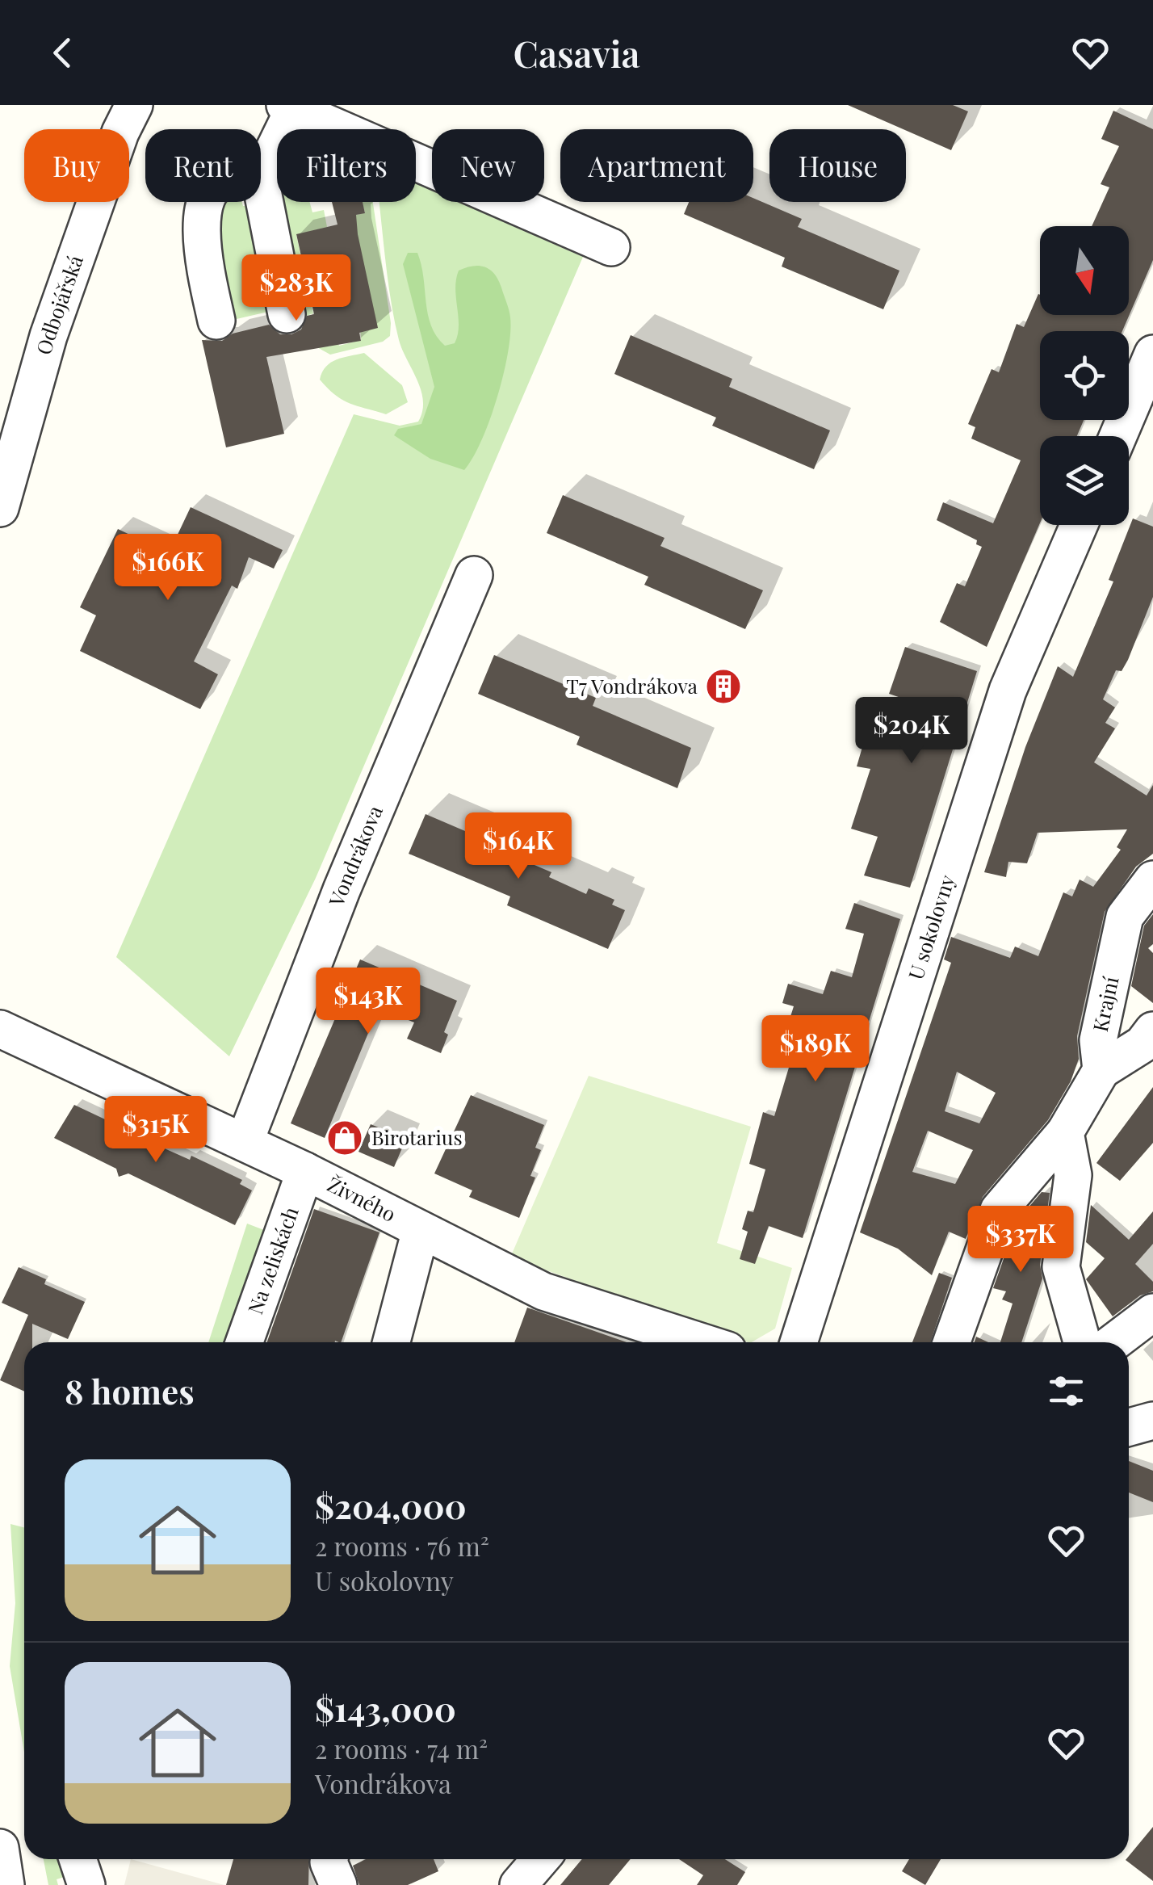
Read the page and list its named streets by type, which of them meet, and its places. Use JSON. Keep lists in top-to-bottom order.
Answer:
{
  "streets": {
    "street": [
      "Odbojářská",
      "Vondrákova",
      "U sokolovny",
      "Krajní",
      "Živného",
      "Na zeliskách"
    ]
  },
  "crossings": [
    ["Vondrákova", "Živného"],
    ["Živného", "Na zeliskách"]
  ],
  "places": {
    "building": ["T7 Vondrákova"],
    "shop": ["Birotarius"]
  },
  "north": "bottom",
  "page": {
    "header": "Casavia",
    "chip": [
      "Buy",
      "Rent",
      "Filters",
      "New",
      "Apartment",
      "House"
    ],
    "price": [
      "$283K",
      "$166K",
      "$204K",
      "$164K",
      "$143K",
      "$189K",
      "$315K",
      "$337K"
    ],
    "heading": "8 homes",
    "list": [
      {
        "name": "$204,000",
        "note": "2 rooms · 76 m² · U sokolovny"
      },
      {
        "name": "$143,000",
        "note": "2 rooms · 74 m² · Vondrákova"
      }
    ]
  }
}
